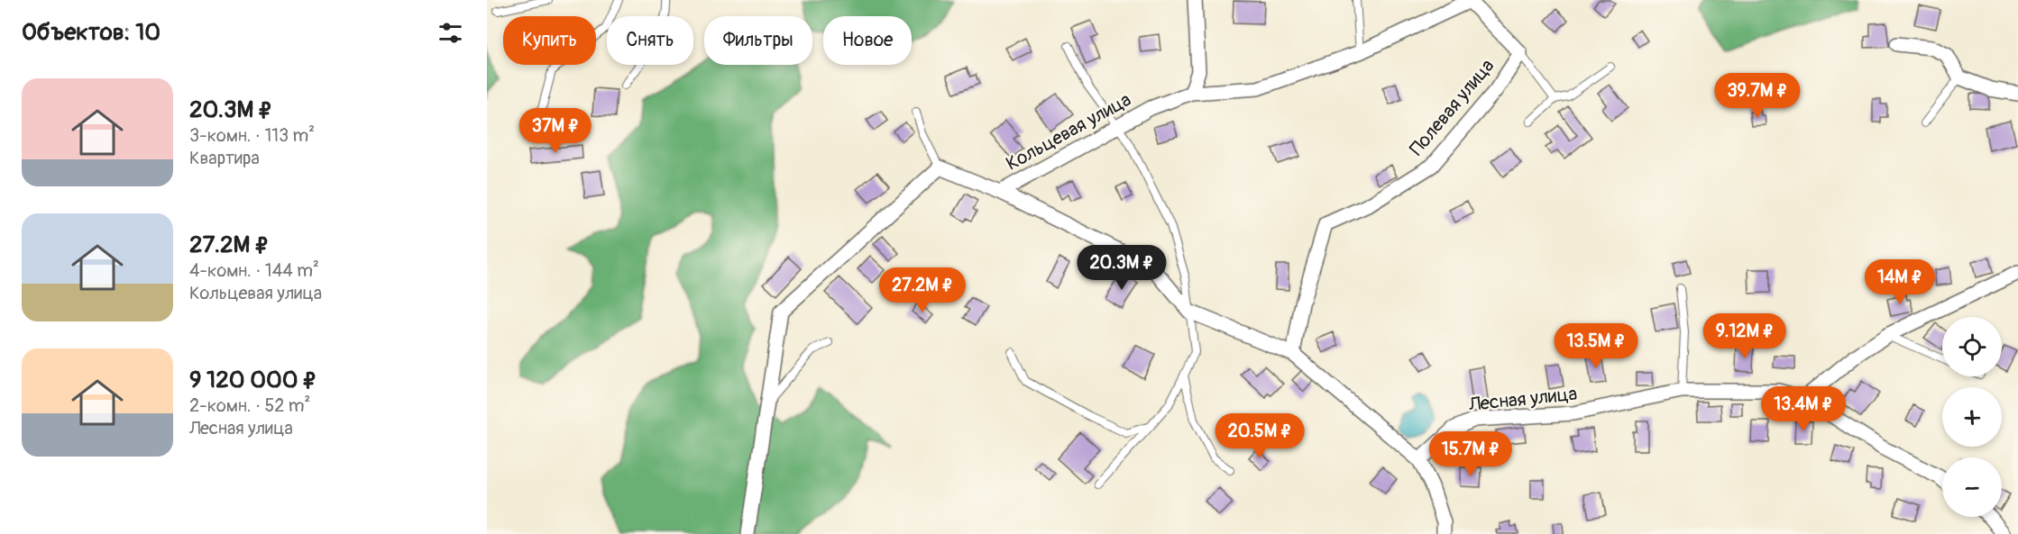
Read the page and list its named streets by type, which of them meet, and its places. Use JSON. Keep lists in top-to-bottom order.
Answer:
{
  "streets": {
    "street": ["Полевая улица", "Кольцевая улица", "Лесная улица"]
  },
  "page": {
    "heading": "Объектов: 10",
    "chip": [
      "Купить",
      "Снять",
      "Фильтры",
      "Новое"
    ],
    "list": [
      {
        "name": "20.3M ₽",
        "note": "3-комн. · 113 m² · Квартира"
      },
      {
        "name": "27.2M ₽",
        "note": "4-комн. · 144 m² · Кольцевая улица"
      },
      {
        "name": "9 120 000 ₽",
        "note": "2-комн. · 52 m² · Лесная улица"
      }
    ],
    "price": [
      "39.7M ₽",
      "37M ₽",
      "20.3M ₽",
      "14M ₽",
      "27.2M ₽",
      "9.12M ₽",
      "13.5M ₽",
      "13.4M ₽",
      "20.5M ₽",
      "15.7M ₽"
    ],
    "map_buttons": ["+", "−"]
  }
}
